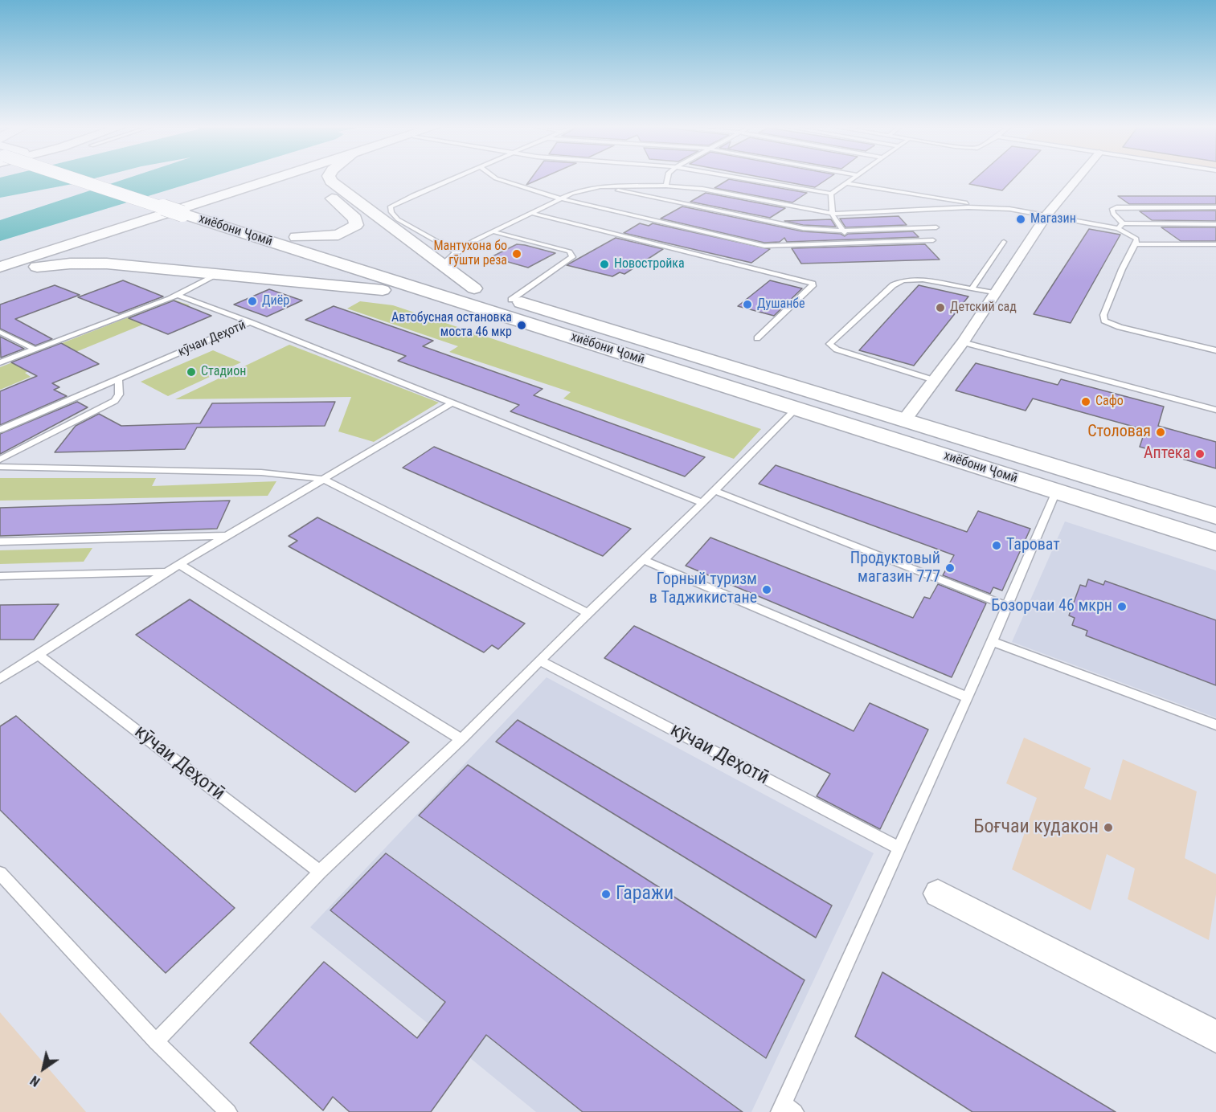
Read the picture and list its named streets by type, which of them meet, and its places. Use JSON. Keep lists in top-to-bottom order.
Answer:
{
  "streets": {
    "main road": ["хиёбони Ҷомӣ"],
    "lane": ["кӯчаи Деҳотӣ"]
  },
  "places": [
    "Магазин",
    "Мантухона бо гӯшти реза",
    "Новостройка",
    "Диёр",
    "Душанбе",
    "Детский сад",
    "Автобусная остановка моста 46 мкр",
    "Стадион",
    "Сафо",
    "Столовая",
    "Аптека",
    "Тароват",
    "Продуктовый магазин 777",
    "Горный туризм в Таджикистане",
    "Бозорчаи 46 мкрн",
    "Боғчаи кудакон",
    "Гаражи"
  ],
  "north": "bottom left"
}
